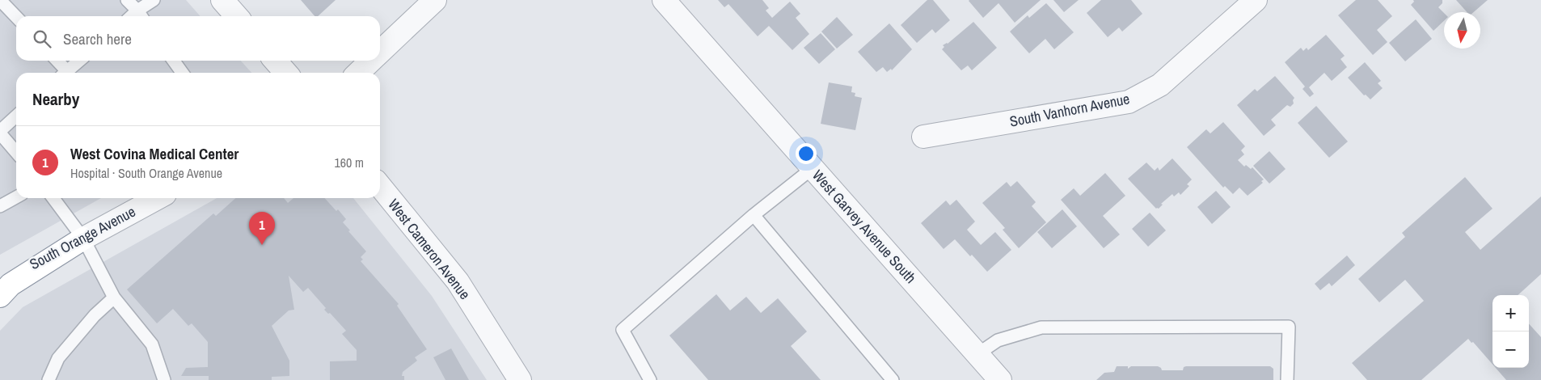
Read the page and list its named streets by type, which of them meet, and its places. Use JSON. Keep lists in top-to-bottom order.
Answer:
{
  "streets": {
    "street": [
      "South Vanhorn Avenue",
      "West Garvey Avenue South",
      "South Orange Avenue",
      "West Cameron Avenue"
    ]
  },
  "north": "bottom",
  "page": {
    "search": "Search here",
    "heading": "Nearby",
    "list": [
      {
        "mark": "1",
        "name": "West Covina Medical Center",
        "note": "Hospital · South Orange Avenue",
        "value": "160 m"
      }
    ],
    "pins": "1",
    "map_buttons": ["+", "−"]
  }
}
